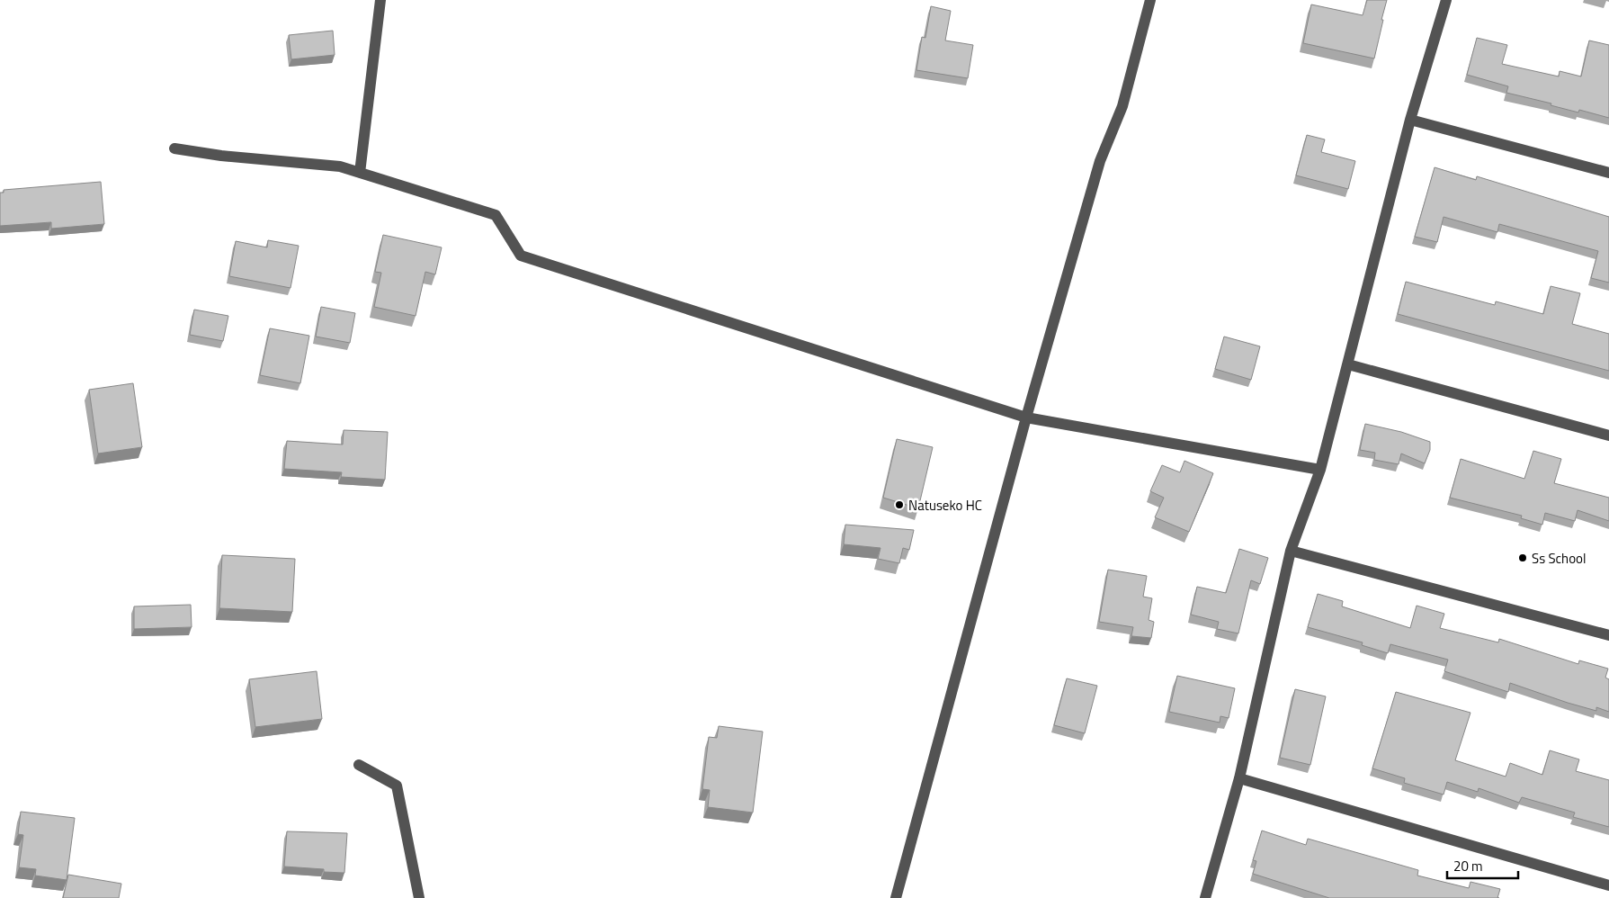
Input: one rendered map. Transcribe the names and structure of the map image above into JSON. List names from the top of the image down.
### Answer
{
  "places": ["Natuseko HC", "Ss School"],
  "scale_bar": "20 m"
}
